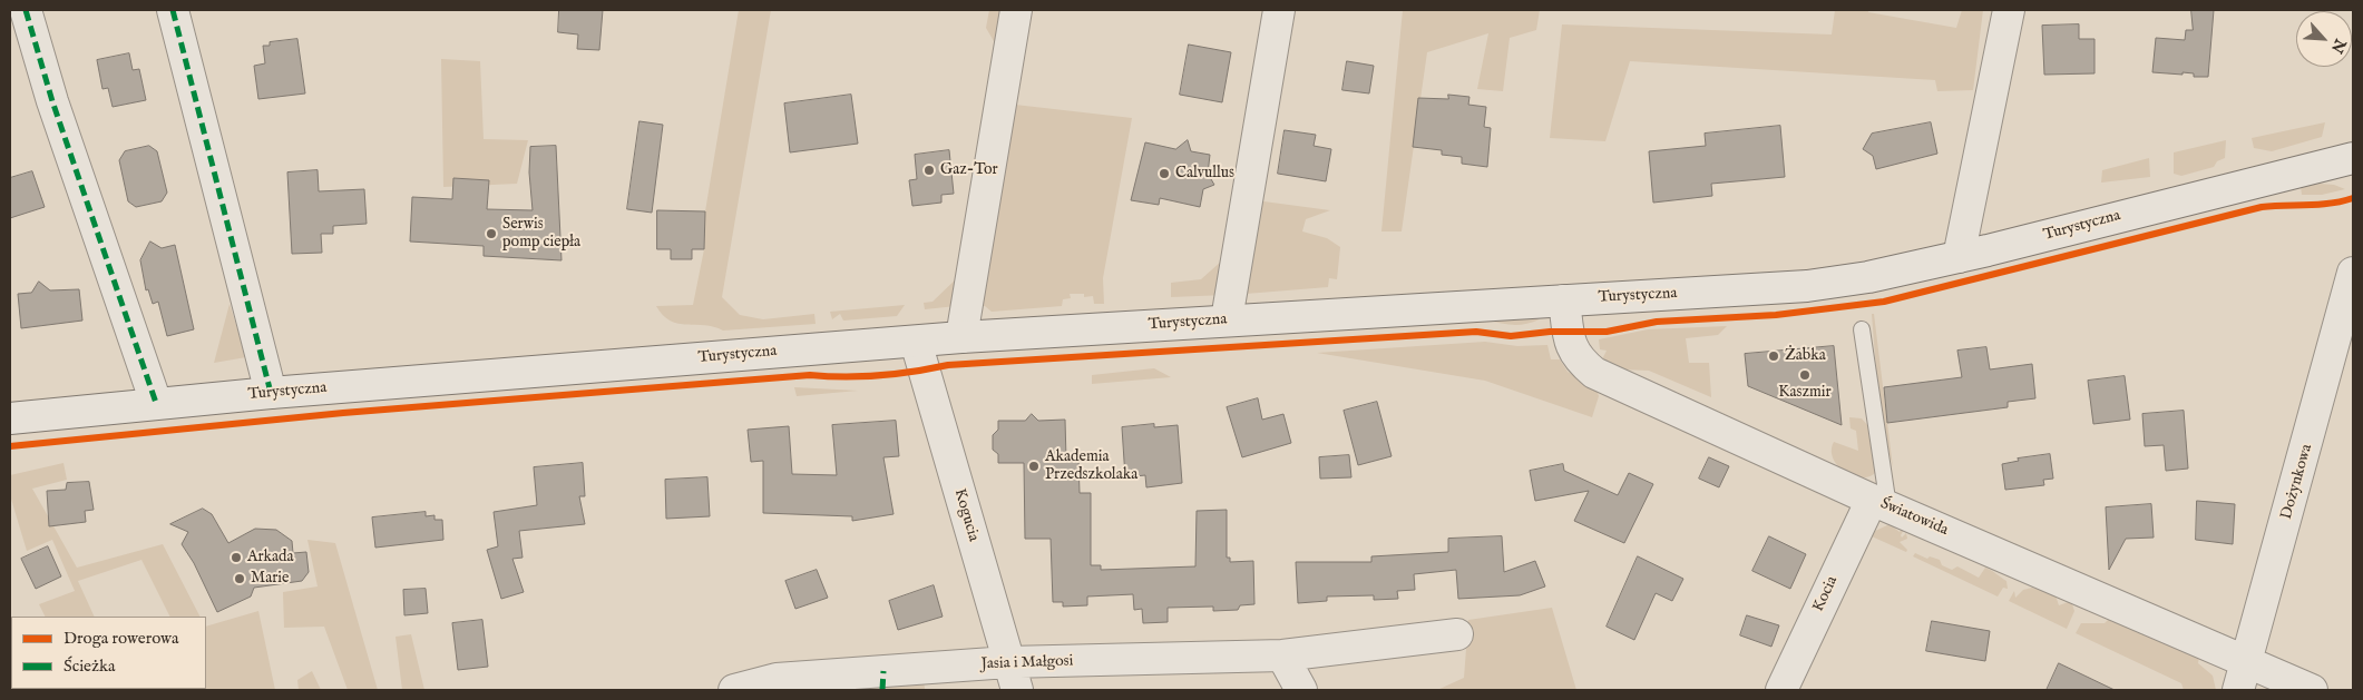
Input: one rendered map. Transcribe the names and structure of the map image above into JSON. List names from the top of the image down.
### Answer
{
  "streets": {
    "street": [
      "Turystyczna",
      "Dożynkowa",
      "Kogucia",
      "Światowida",
      "Kocia",
      "Jasia i Małgosi"
    ]
  },
  "crossings": [
    ["Turystyczna", "Kogucia"],
    ["Turystyczna", "Światowida"],
    ["Dożynkowa", "Światowida"],
    ["Kogucia", "Jasia i Małgosi"],
    ["Światowida", "Kocia"]
  ],
  "places": [
    "Gaz-Tor",
    "Calvullus",
    "Serwis pomp ciepła",
    "Żabka",
    "Kaszmir",
    "Akademia Przedszkolaka",
    "Arkada",
    "Marie"
  ],
  "legend": ["Droga rowerowa", "Ścieżka"],
  "north": "bottom right"
}
